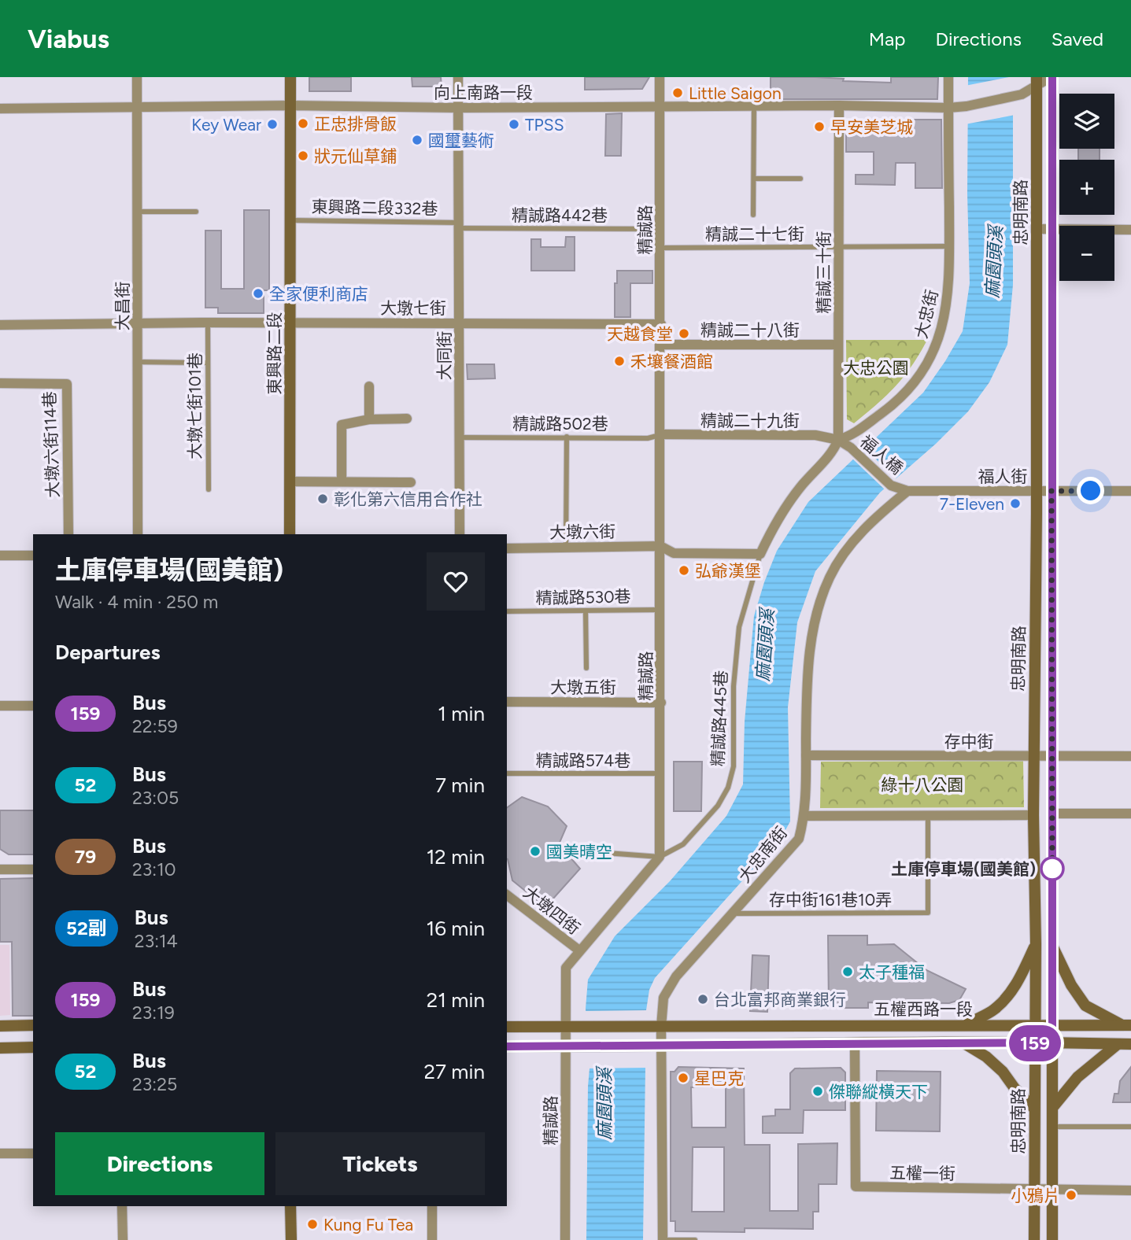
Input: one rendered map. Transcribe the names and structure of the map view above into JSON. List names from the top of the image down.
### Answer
{
  "streets": {
    "main road": ["忠明南路", "東興路二段", "五權西路一段"],
    "street": [
      "向上南路一段",
      "精誠路",
      "精誠三十街",
      "大昌街",
      "大墩七街",
      "大忠街",
      "精誠二十八街",
      "大同街",
      "精誠二十九街",
      "大墩六街114巷",
      "福人橋",
      "福人街",
      "大墩六街",
      "大墩五街",
      "存中街",
      "大忠南街",
      "大墩四街",
      "五權一街"
    ],
    "lane": [
      "東興路二段332巷",
      "精誠路442巷",
      "精誠二十七街",
      "大墩七街101巷",
      "精誠路502巷",
      "精誠路530巷",
      "精誠路445巷",
      "精誠路574巷",
      "存中街161巷10弄"
    ]
  },
  "crossings": [
    ["向上南路一段", "忠明南路"],
    ["向上南路一段", "精誠路"],
    ["向上南路一段", "精誠三十街"],
    ["向上南路一段", "大昌街"],
    ["向上南路一段", "大忠街"],
    ["向上南路一段", "東興路二段"],
    ["向上南路一段", "大同街"],
    ["東興路二段332巷", "精誠路442巷"],
    ["東興路二段332巷", "東興路二段"],
    ["東興路二段332巷", "大同街"],
    ["忠明南路", "福人街"],
    ["忠明南路", "存中街"],
    ["忠明南路", "五權西路一段"],
    ["忠明南路", "五權一街"],
    ["精誠路442巷", "精誠路"],
    ["精誠路442巷", "大同街"],
    ["精誠路", "精誠二十七街"],
    ["精誠路", "大墩七街"],
    ["精誠路", "精誠二十八街"],
    ["精誠路", "精誠二十九街"],
    ["精誠路", "精誠路502巷"],
    ["精誠路", "大墩六街"],
    ["精誠路", "精誠路530巷"],
    ["精誠路", "大墩五街"],
    ["精誠路", "精誠路445巷"],
    ["精誠路", "精誠路574巷"],
    ["精誠路", "大墩四街"],
    ["精誠路", "五權西路一段"],
    ["精誠二十七街", "精誠三十街"],
    ["精誠二十七街", "大忠街"],
    ["精誠三十街", "大忠街"],
    ["精誠三十街", "精誠二十八街"],
    ["精誠三十街", "精誠二十九街"],
    ["精誠三十街", "福人橋"],
    ["大昌街", "大墩七街"],
    ["大墩七街", "東興路二段"],
    ["大墩七街", "大同街"],
    ["大墩七街", "大墩七街101巷"],
    ["大忠街", "精誠二十九街"],
    ["大忠街", "福人橋"],
    ["大忠街", "大墩六街"],
    ["大忠街", "精誠路445巷"],
    ["大同街", "精誠路502巷"],
    ["精誠二十九街", "精誠路502巷"],
    ["精誠二十九街", "福人橋"],
    ["福人橋", "福人街"],
    ["福人橋", "大忠南街"],
    ["福人街", "大忠南街"],
    ["大墩六街", "精誠路445巷"],
    ["存中街", "大忠南街"],
    ["大忠南街", "存中街161巷10弄"],
    ["大忠南街", "五權西路一段"],
    ["五權西路一段", "五權一街"]
  ],
  "water": ["麻園頭溪"],
  "parks": ["大忠公園", "綠十八公園"],
  "places": [
    "Little Saigon",
    "正忠排骨飯",
    "Key Wear",
    "TPSS",
    "早安美芝城",
    "國璽藝術",
    "狀元仙草鋪",
    "全家便利商店",
    "天越食堂",
    "禾壤餐酒館",
    "彰化第六信用合作社",
    "7-Eleven",
    "弘爺漢堡",
    "國美晴空",
    "土庫停車場(國美館)",
    "太子種福",
    "台北富邦商業銀行",
    "星巴克",
    "傑聯縱橫天下",
    "小鴉片",
    "Kung Fu Tea"
  ],
  "lines": ["bus line 159"],
  "page": {
    "header": "Viabus",
    "nav": ["Map", "Directions", "Saved"],
    "on_map": "159",
    "map_buttons": ["+", "−"],
    "heading": [
      ["土庫停車場(國美館)", "Walk · 4 min · 250 m"],
      "Departures"
    ],
    "list": [
      {
        "mark": "159",
        "name": "Bus",
        "note": "22:59",
        "value": "1 min"
      },
      {
        "mark": "52",
        "name": "Bus",
        "note": "23:05",
        "value": "7 min"
      },
      {
        "mark": "79",
        "name": "Bus",
        "note": "23:10",
        "value": "12 min"
      },
      {
        "mark": "52副",
        "name": "Bus",
        "note": "23:14",
        "value": "16 min"
      },
      {
        "mark": "159",
        "name": "Bus",
        "note": "23:19",
        "value": "21 min"
      },
      {
        "mark": "52",
        "name": "Bus",
        "note": "23:25",
        "value": "27 min"
      }
    ],
    "buttons": ["Directions", "Tickets"]
  }
}
